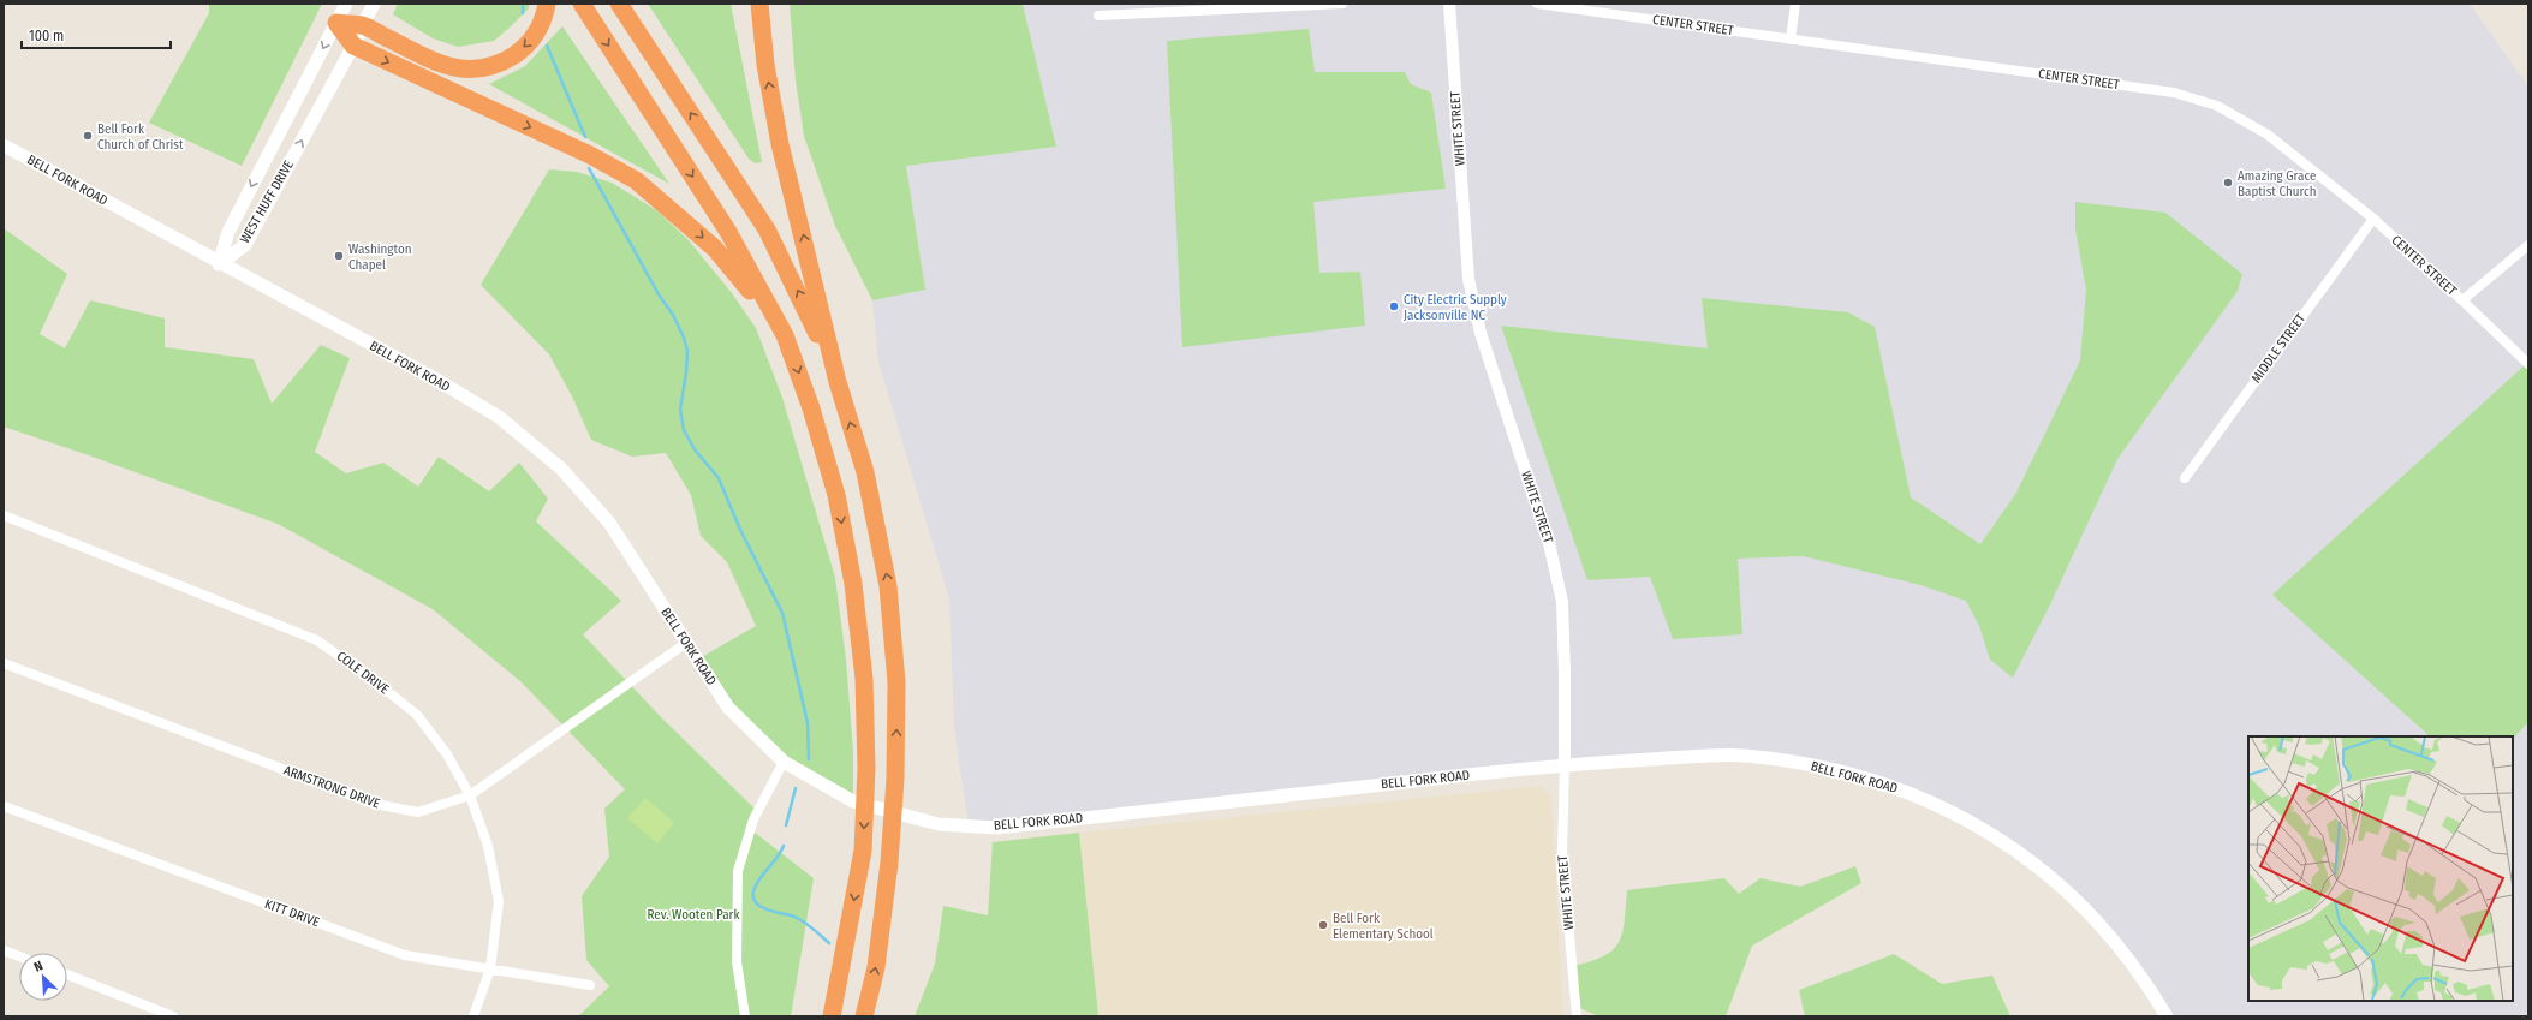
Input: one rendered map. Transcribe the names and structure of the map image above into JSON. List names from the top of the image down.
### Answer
{
  "streets": {
    "main road": ["BELL FORK ROAD", "WEST HUFF DRIVE"],
    "street": [
      "CENTER STREET",
      "WHITE STREET",
      "MIDDLE STREET",
      "COLE DRIVE",
      "ARMSTRONG DRIVE",
      "KITT DRIVE"
    ]
  },
  "crossings": [
    ["CENTER STREET", "MIDDLE STREET"],
    ["WHITE STREET", "BELL FORK ROAD"],
    ["BELL FORK ROAD", "WEST HUFF DRIVE"],
    ["BELL FORK ROAD", "ARMSTRONG DRIVE"],
    ["COLE DRIVE", "ARMSTRONG DRIVE"],
    ["COLE DRIVE", "KITT DRIVE"]
  ],
  "parks": ["Rev. Wooten Park"],
  "places": [
    "Bell Fork Church of Christ",
    "Amazing Grace Baptist Church",
    "Washington Chapel",
    "City Electric Supply Jacksonville NC",
    "Bell Fork Elementary School"
  ],
  "scale_bar": "100 m",
  "north": "top left"
}
